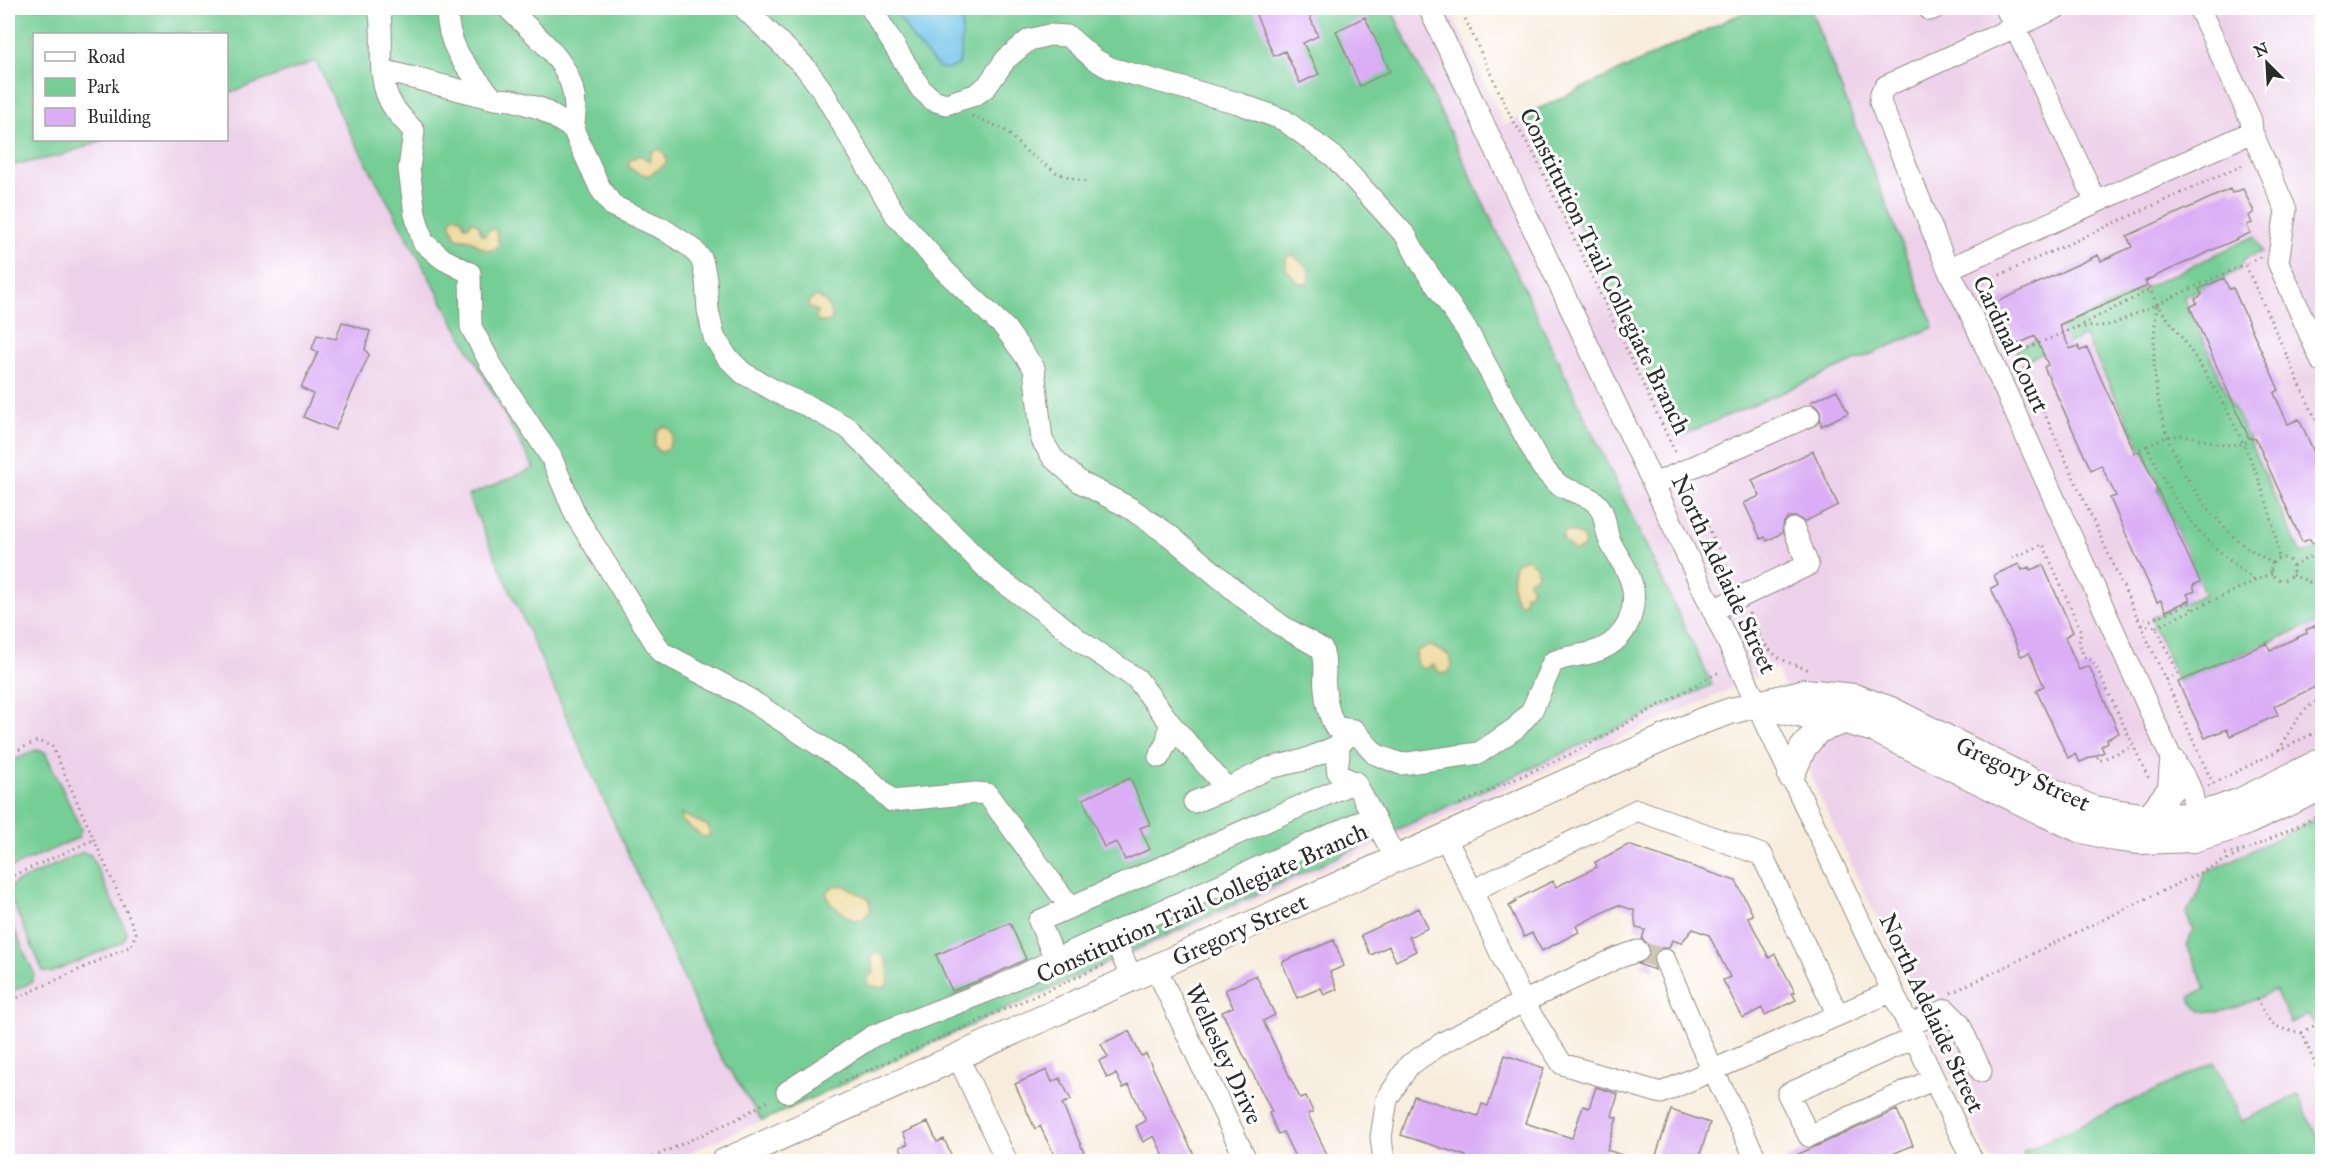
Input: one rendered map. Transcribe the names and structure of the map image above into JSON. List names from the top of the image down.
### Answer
{
  "streets": {
    "main road": ["Gregory Street"],
    "street": ["Cardinal Court", "North Adelaide Street", "Wellesley Drive"],
    "path": ["Constitution Trail Collegiate Branch"]
  },
  "crossings": [
    ["Constitution Trail Collegiate Branch", "Gregory Street"],
    ["Cardinal Court", "Gregory Street"],
    ["North Adelaide Street", "Gregory Street"],
    ["Gregory Street", "Wellesley Drive"]
  ],
  "legend": ["Road", "Park", "Building"],
  "north": "top left"
}
